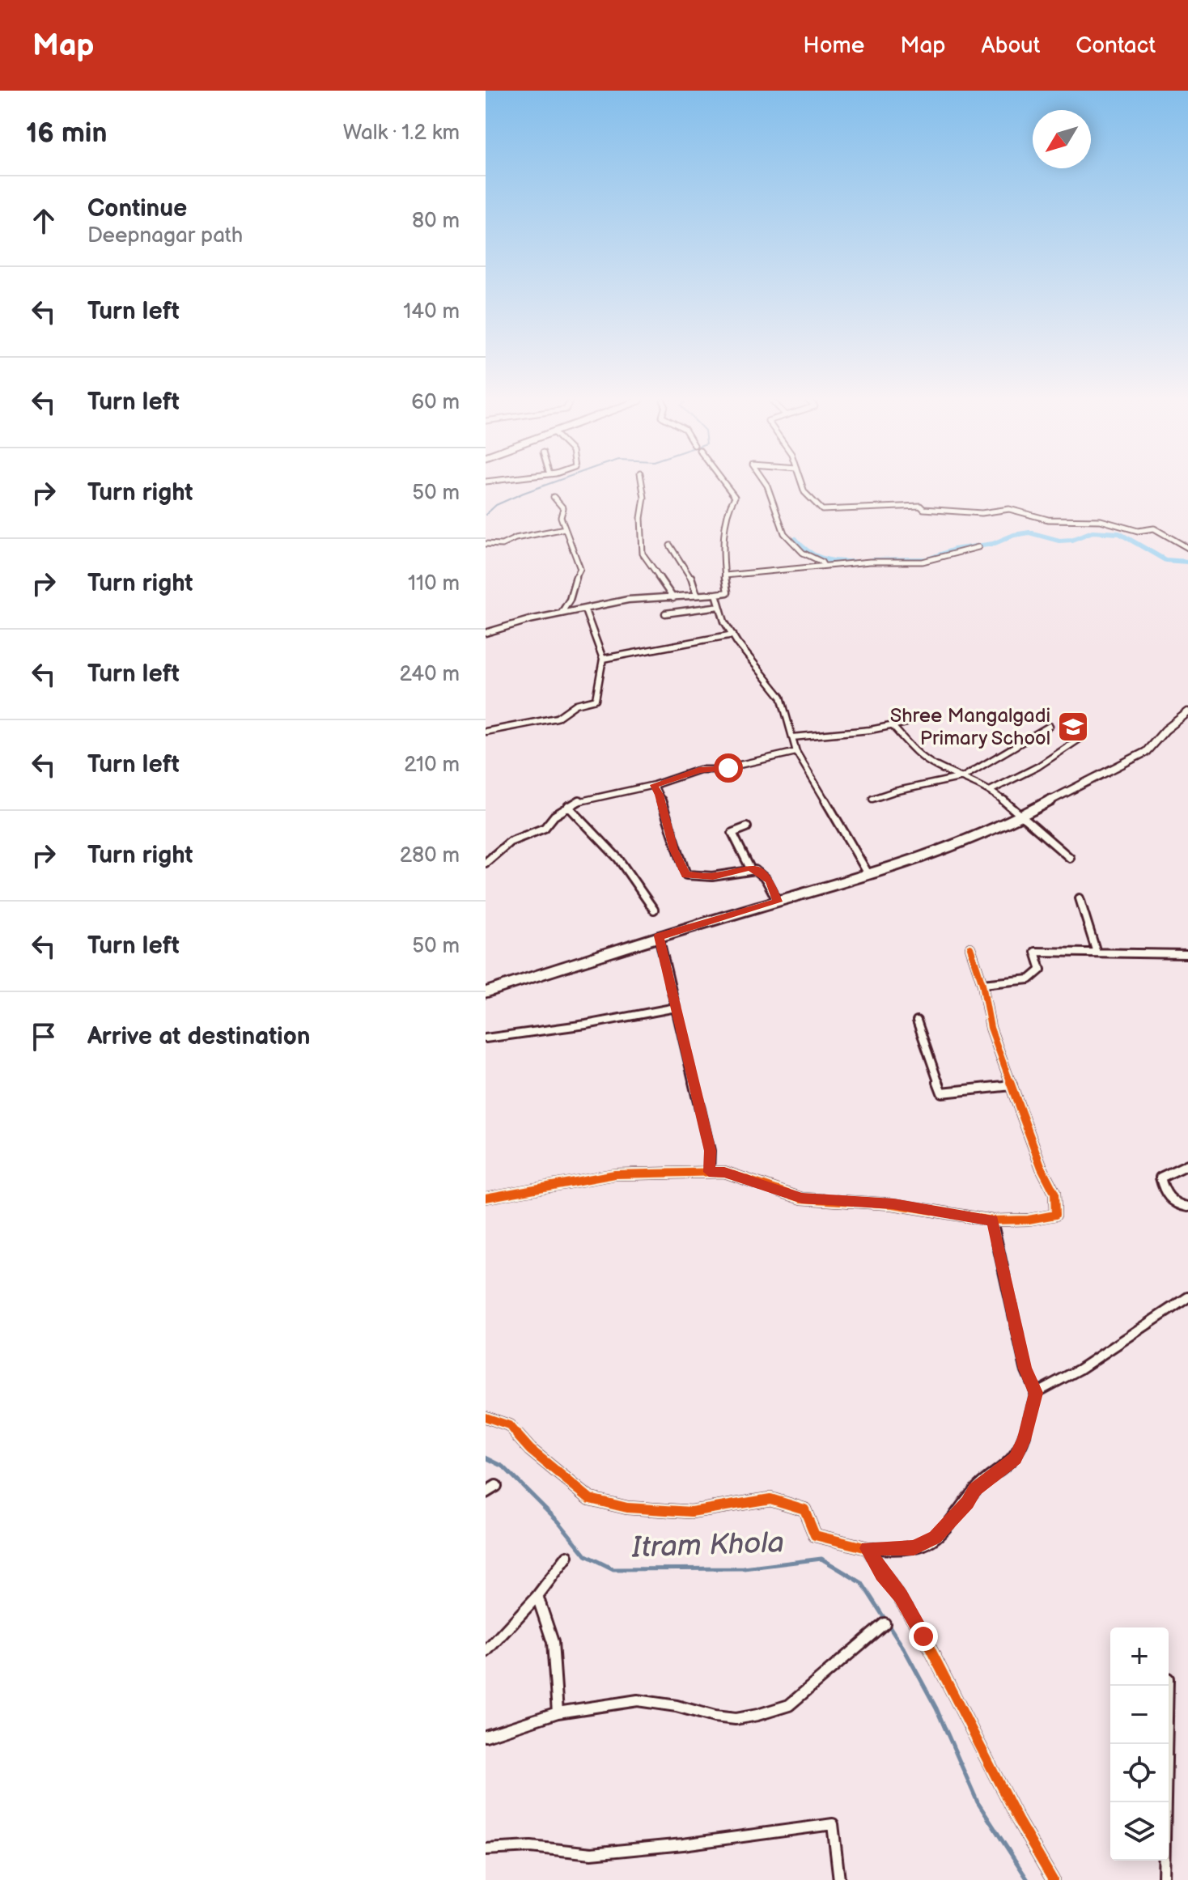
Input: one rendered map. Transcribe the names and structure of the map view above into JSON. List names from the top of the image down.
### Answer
{
  "water": ["Itram Khola"],
  "places": {
    "school or university": ["Shree Mangalgadi Primary School"]
  },
  "north": "bottom left",
  "page": {
    "header": "Map",
    "nav": [
      "Home",
      "Map",
      "About",
      "Contact"
    ],
    "heading": ["16 min", "Walk · 1.2 km"],
    "list": [
      ["Continue", "Deepnagar path", "80 m"],
      ["Turn left", "140 m"],
      ["Turn left", "60 m"],
      ["Turn right", "50 m"],
      ["Turn right", "110 m"],
      ["Turn left", "240 m"],
      ["Turn left", "210 m"],
      ["Turn right", "280 m"],
      ["Turn left", "50 m"],
      "Arrive at destination"
    ],
    "map_buttons": ["+", "−"]
  }
}
